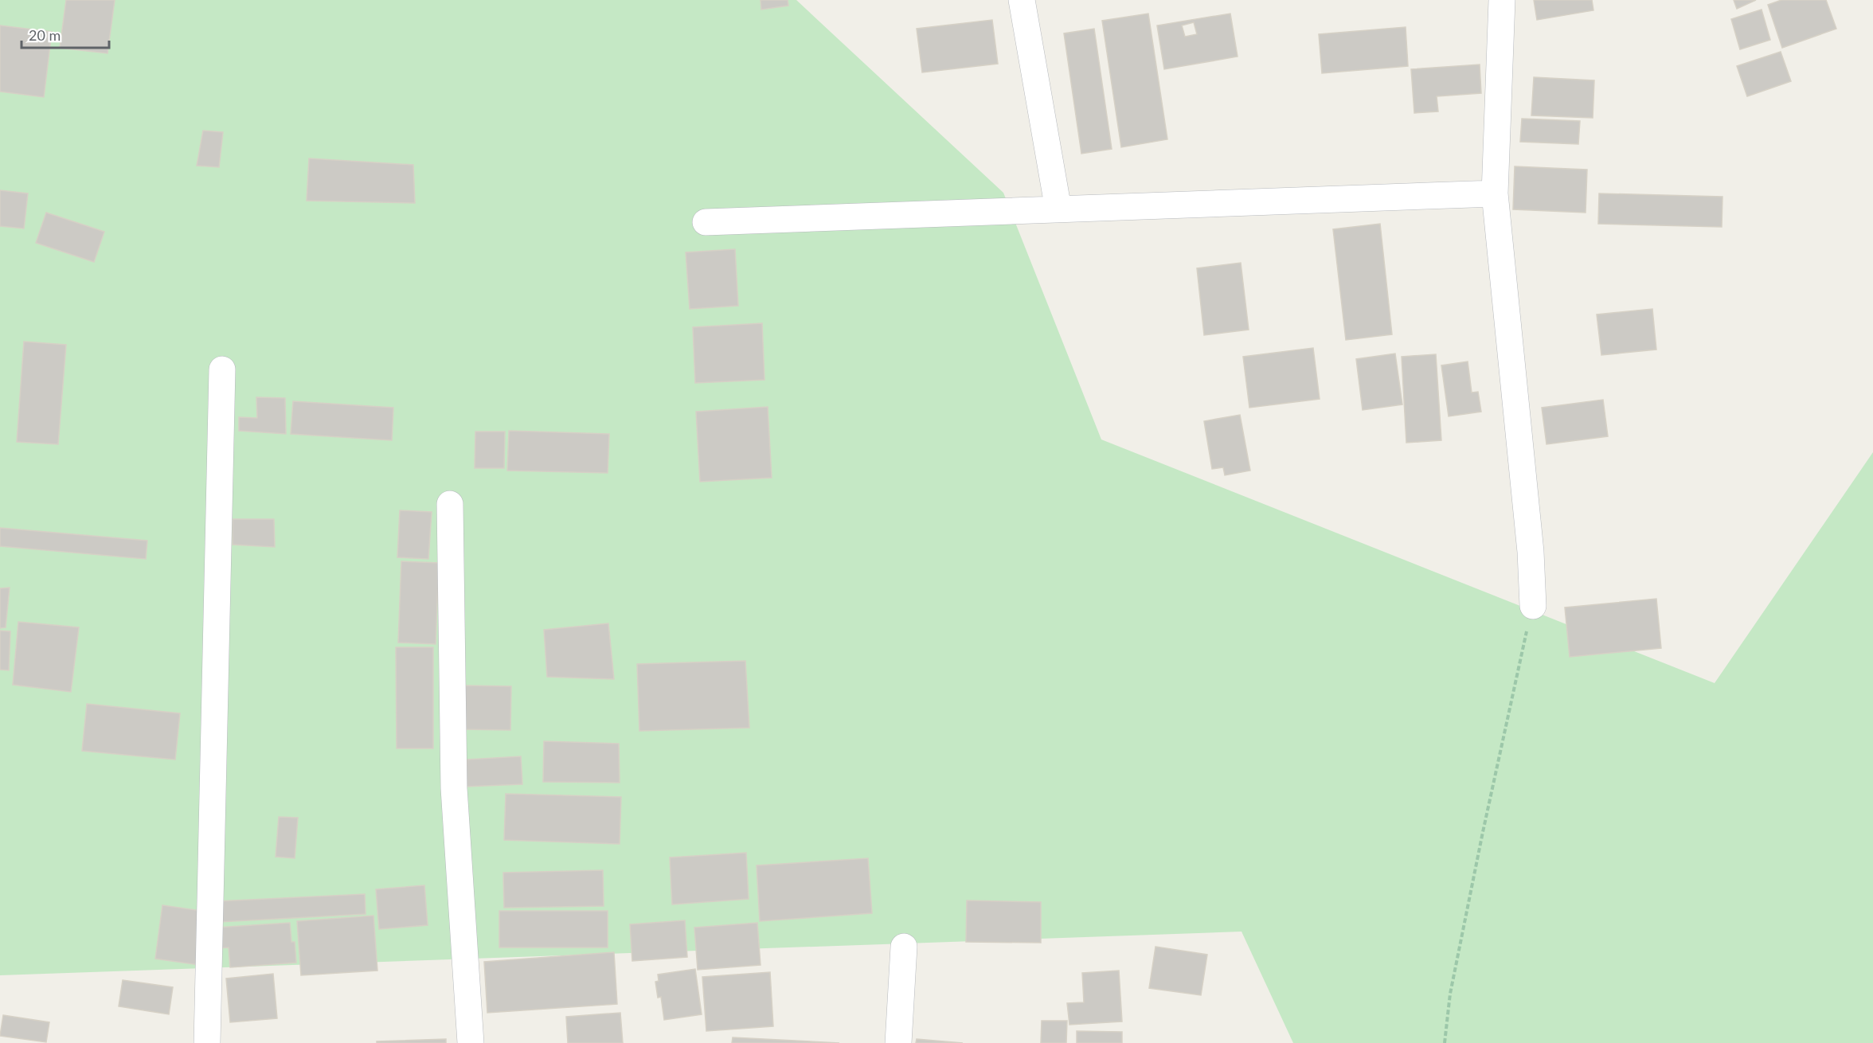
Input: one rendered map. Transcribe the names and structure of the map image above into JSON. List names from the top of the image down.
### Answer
{
  "scale_bar": "20 m"
}
